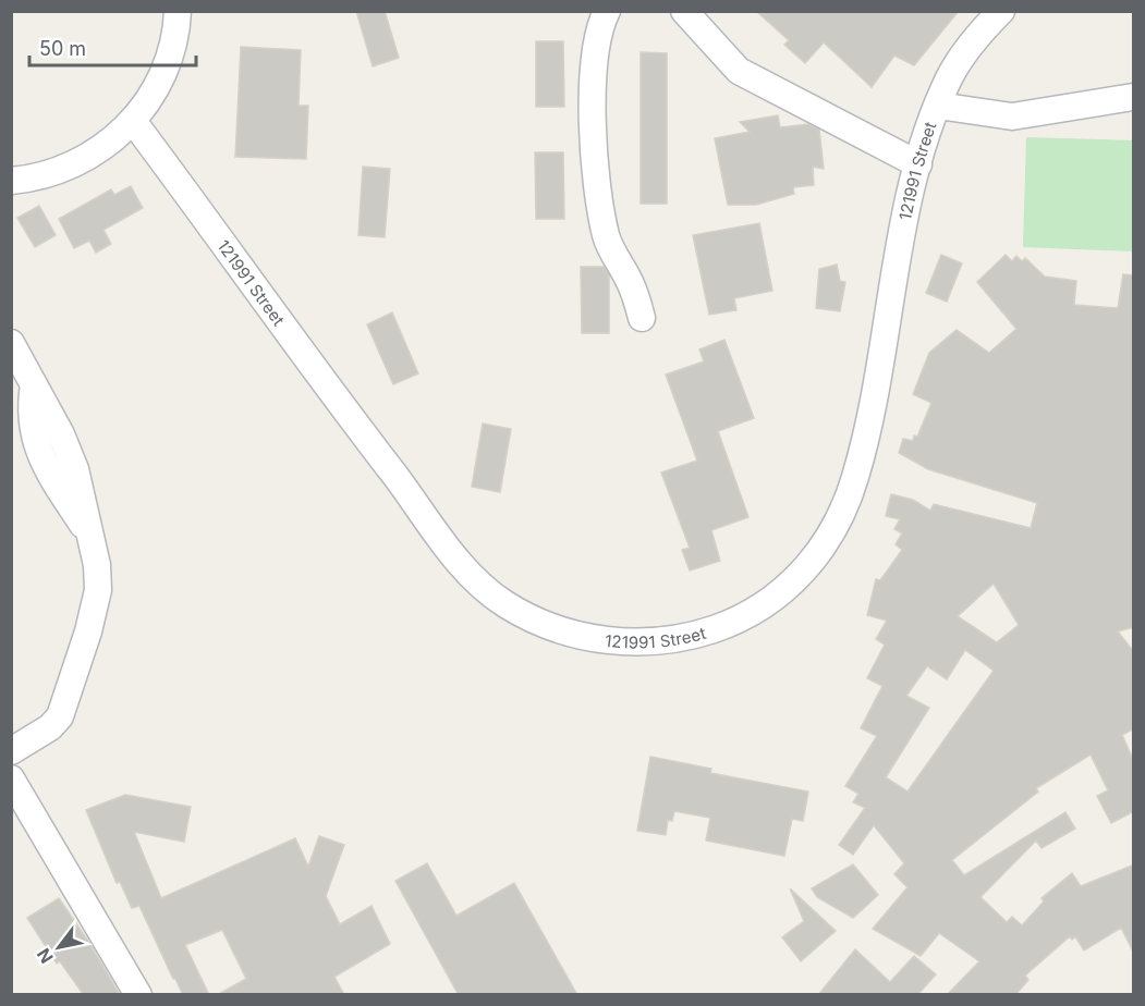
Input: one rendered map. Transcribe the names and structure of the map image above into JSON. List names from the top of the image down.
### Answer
{
  "streets": {
    "street": ["121991 Street"]
  },
  "scale_bar": "50 m",
  "north": "bottom left"
}
